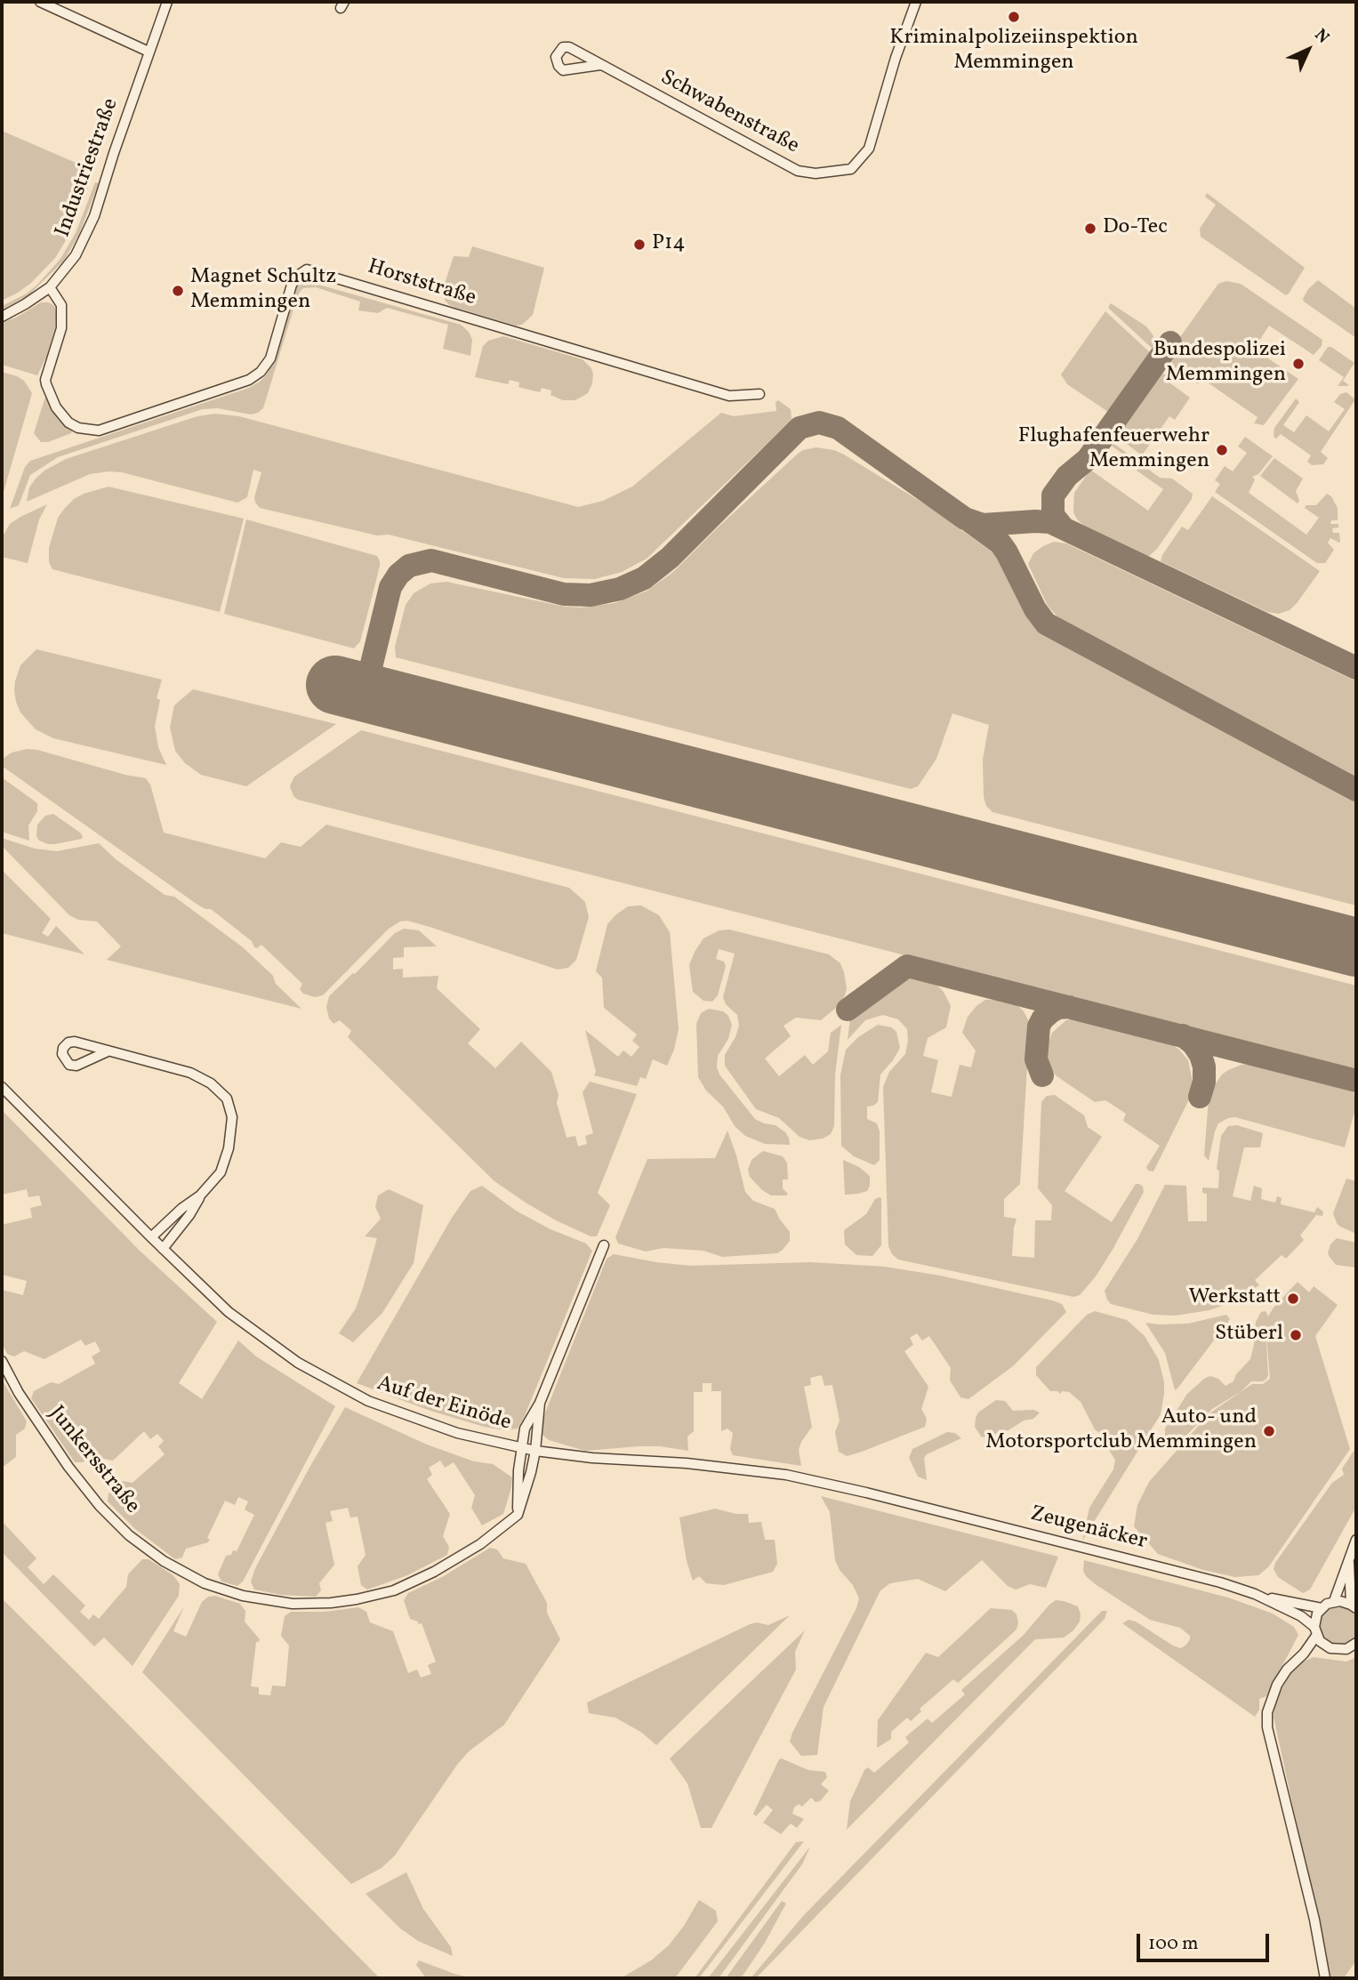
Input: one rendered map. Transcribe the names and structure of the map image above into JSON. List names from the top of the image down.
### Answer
{
  "streets": {
    "street": [
      "Schwabenstraße",
      "Industriestraße",
      "Horststraße",
      "Auf der Einöde",
      "Junkersstraße",
      "Zeugenäcker"
    ]
  },
  "crossings": [
    ["Industriestraße", "Horststraße"],
    ["Auf der Einöde", "Zeugenäcker"]
  ],
  "places": [
    "Kriminalpolizeiinspektion Memmingen",
    "Do-Tec",
    "P14",
    "Magnet Schultz Memmingen",
    "Bundespolizei Memmingen",
    "Flughafenfeuerwehr Memmingen",
    "Werkstatt",
    "Stüberl",
    "Auto- und Motorsportclub Memmingen"
  ],
  "scale_bar": "100 m",
  "north": "top right"
}
